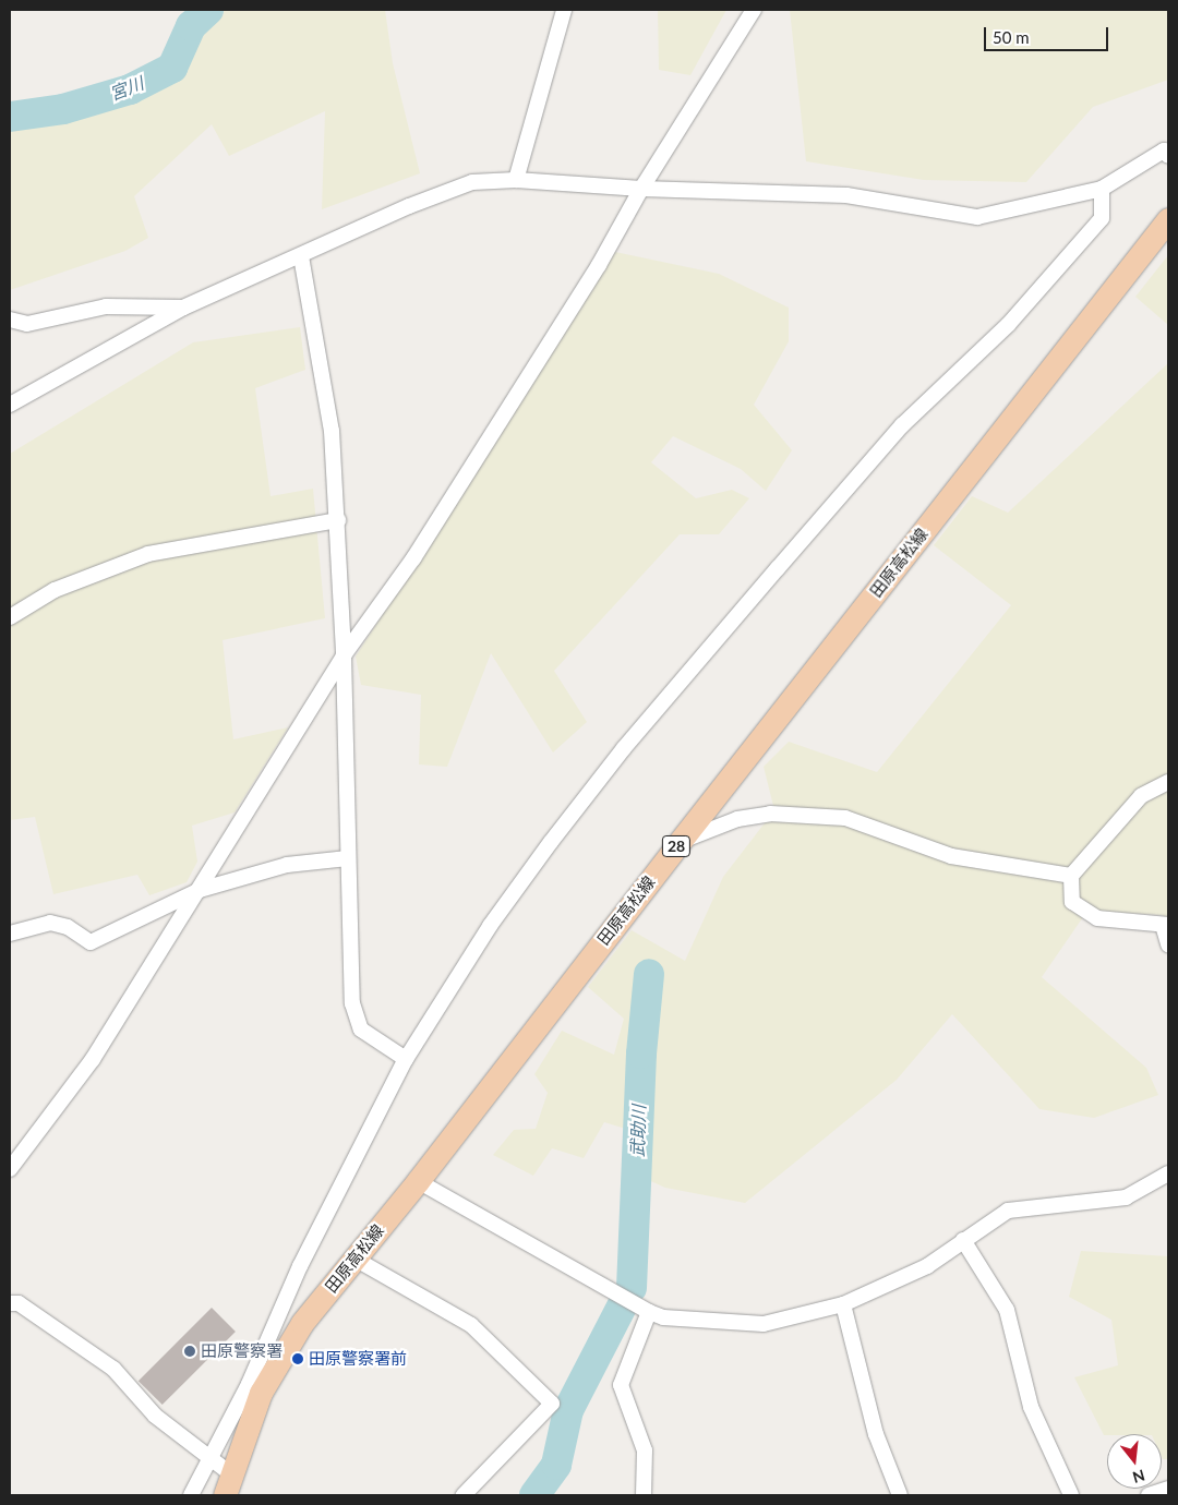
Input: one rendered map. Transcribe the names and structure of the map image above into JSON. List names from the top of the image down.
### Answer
{
  "streets": {
    "main road": ["田原高松線", "28"]
  },
  "water": ["宮川", "武助川"],
  "places": ["田原警察署", "田原警察署前"],
  "scale_bar": "50 m",
  "north": "bottom"
}
